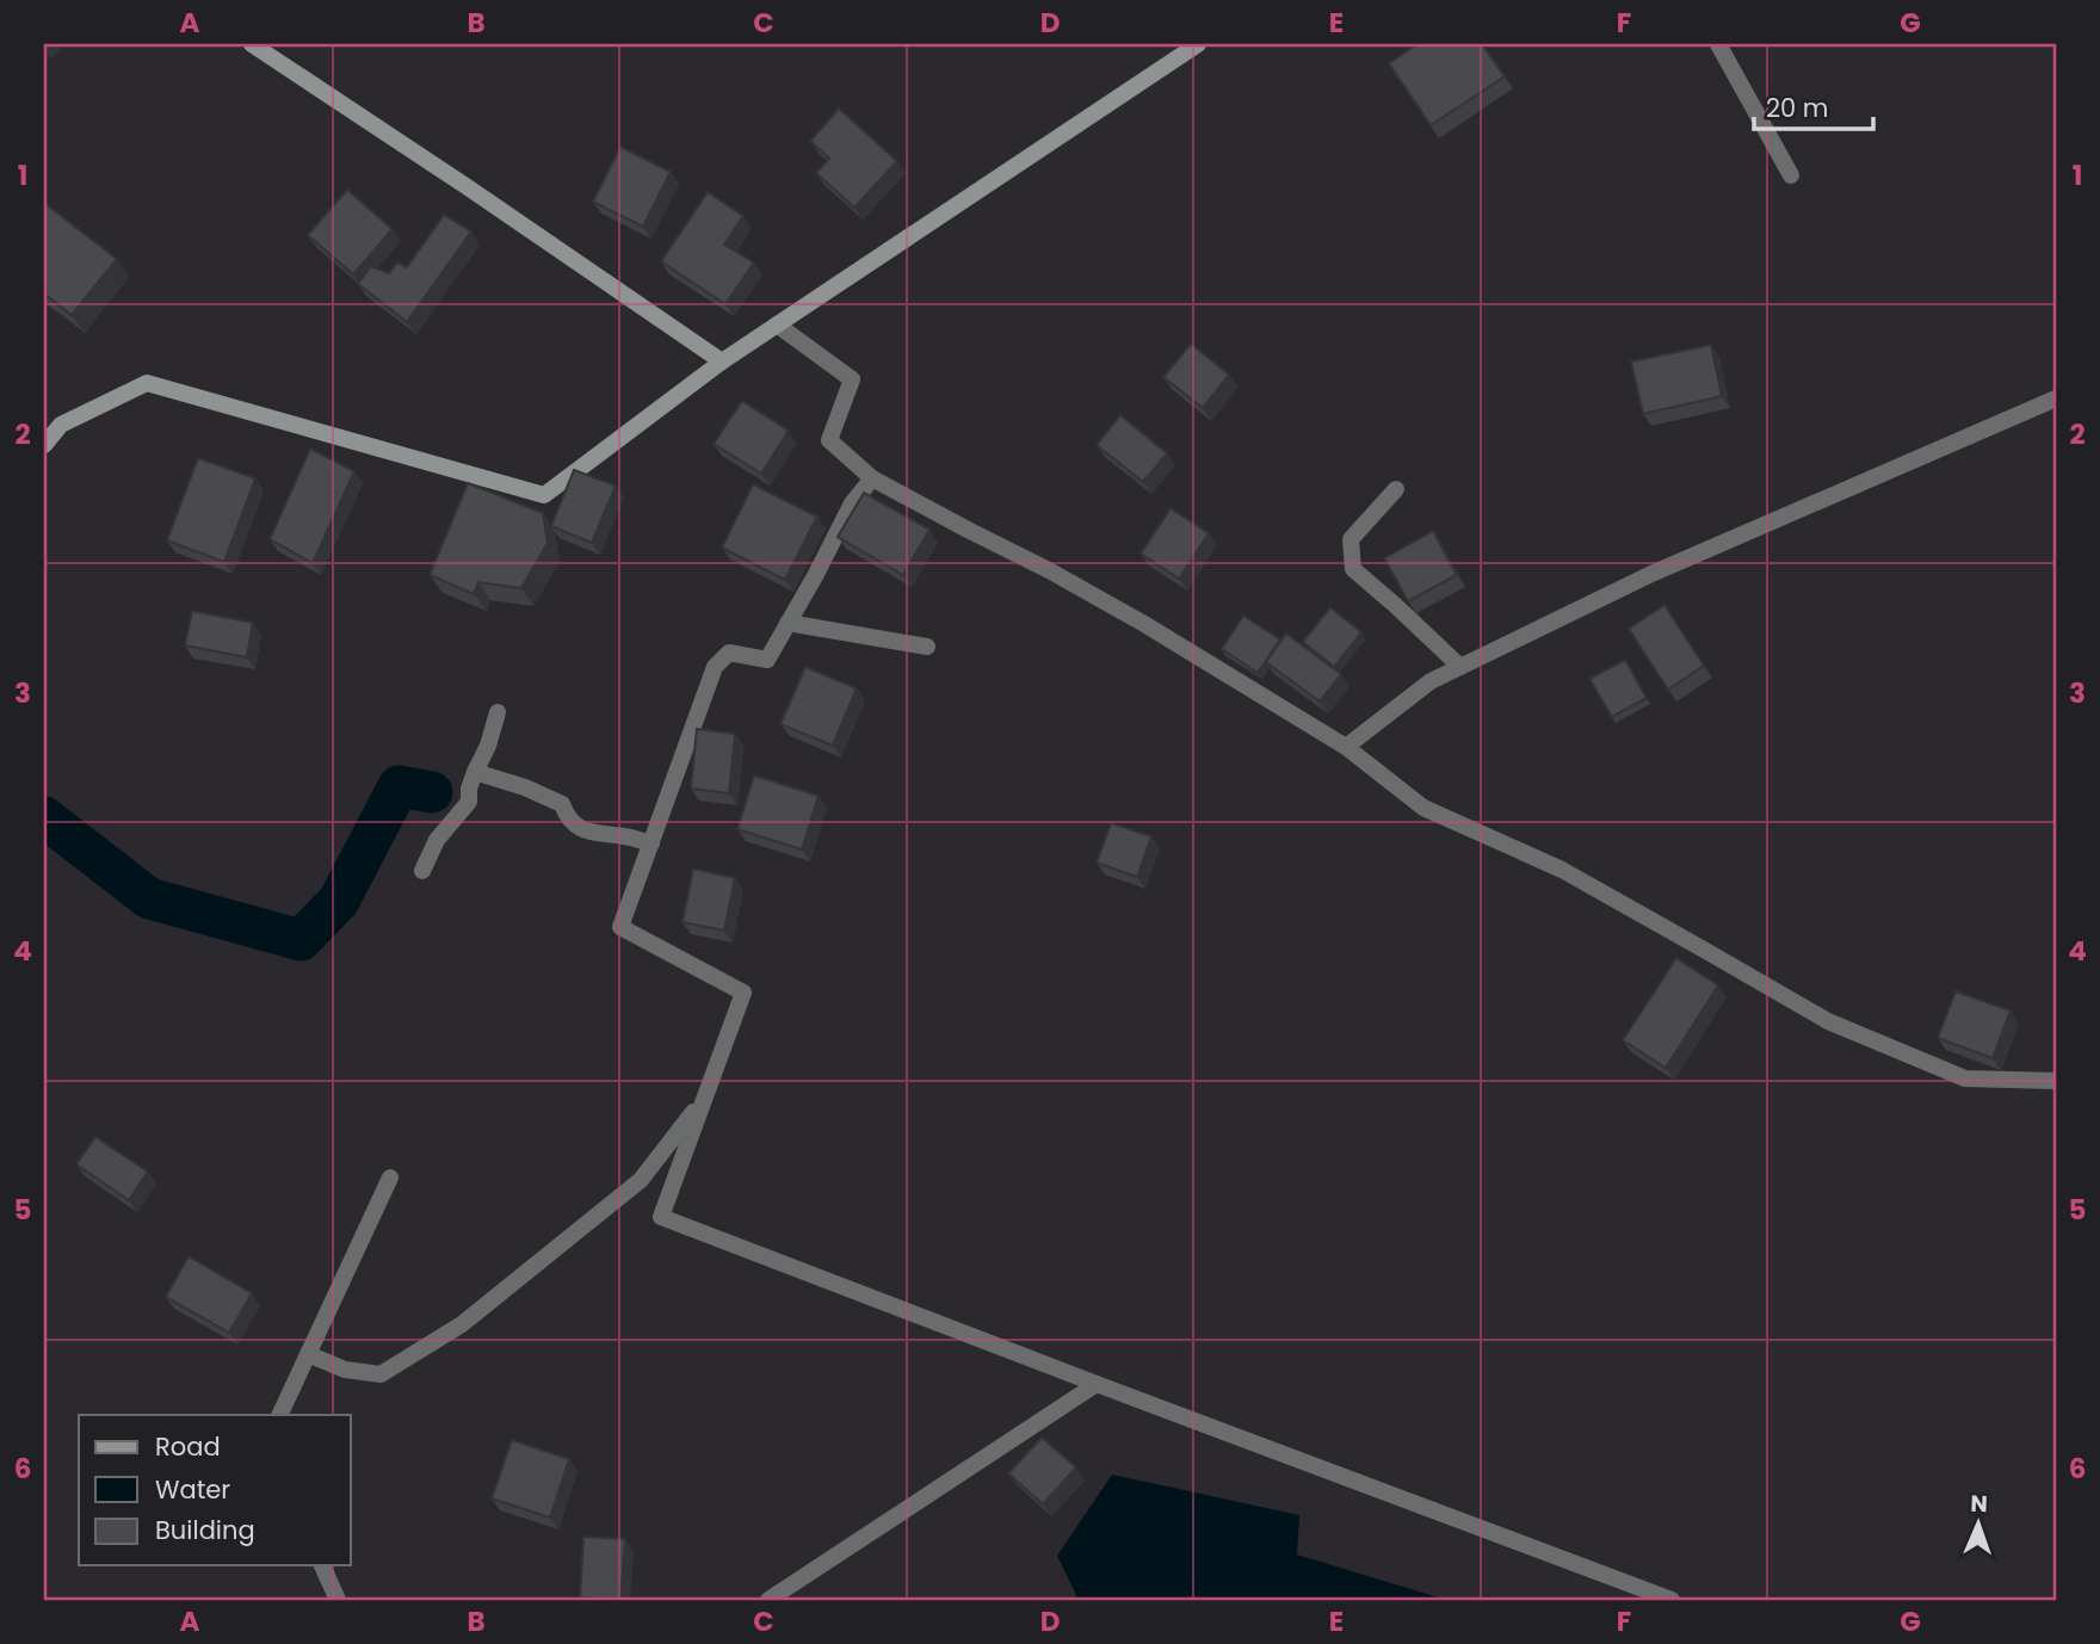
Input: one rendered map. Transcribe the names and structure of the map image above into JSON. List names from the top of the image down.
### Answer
{
  "legend": ["Road", "Water", "Building"],
  "scale_bar": "20 m",
  "north": "top",
  "grid": {
    "columns": [
      "A",
      "B",
      "C",
      "D",
      "E",
      "F",
      "G"
    ],
    "rows": [
      "1",
      "2",
      "3",
      "4",
      "5",
      "6"
    ]
  }
}
